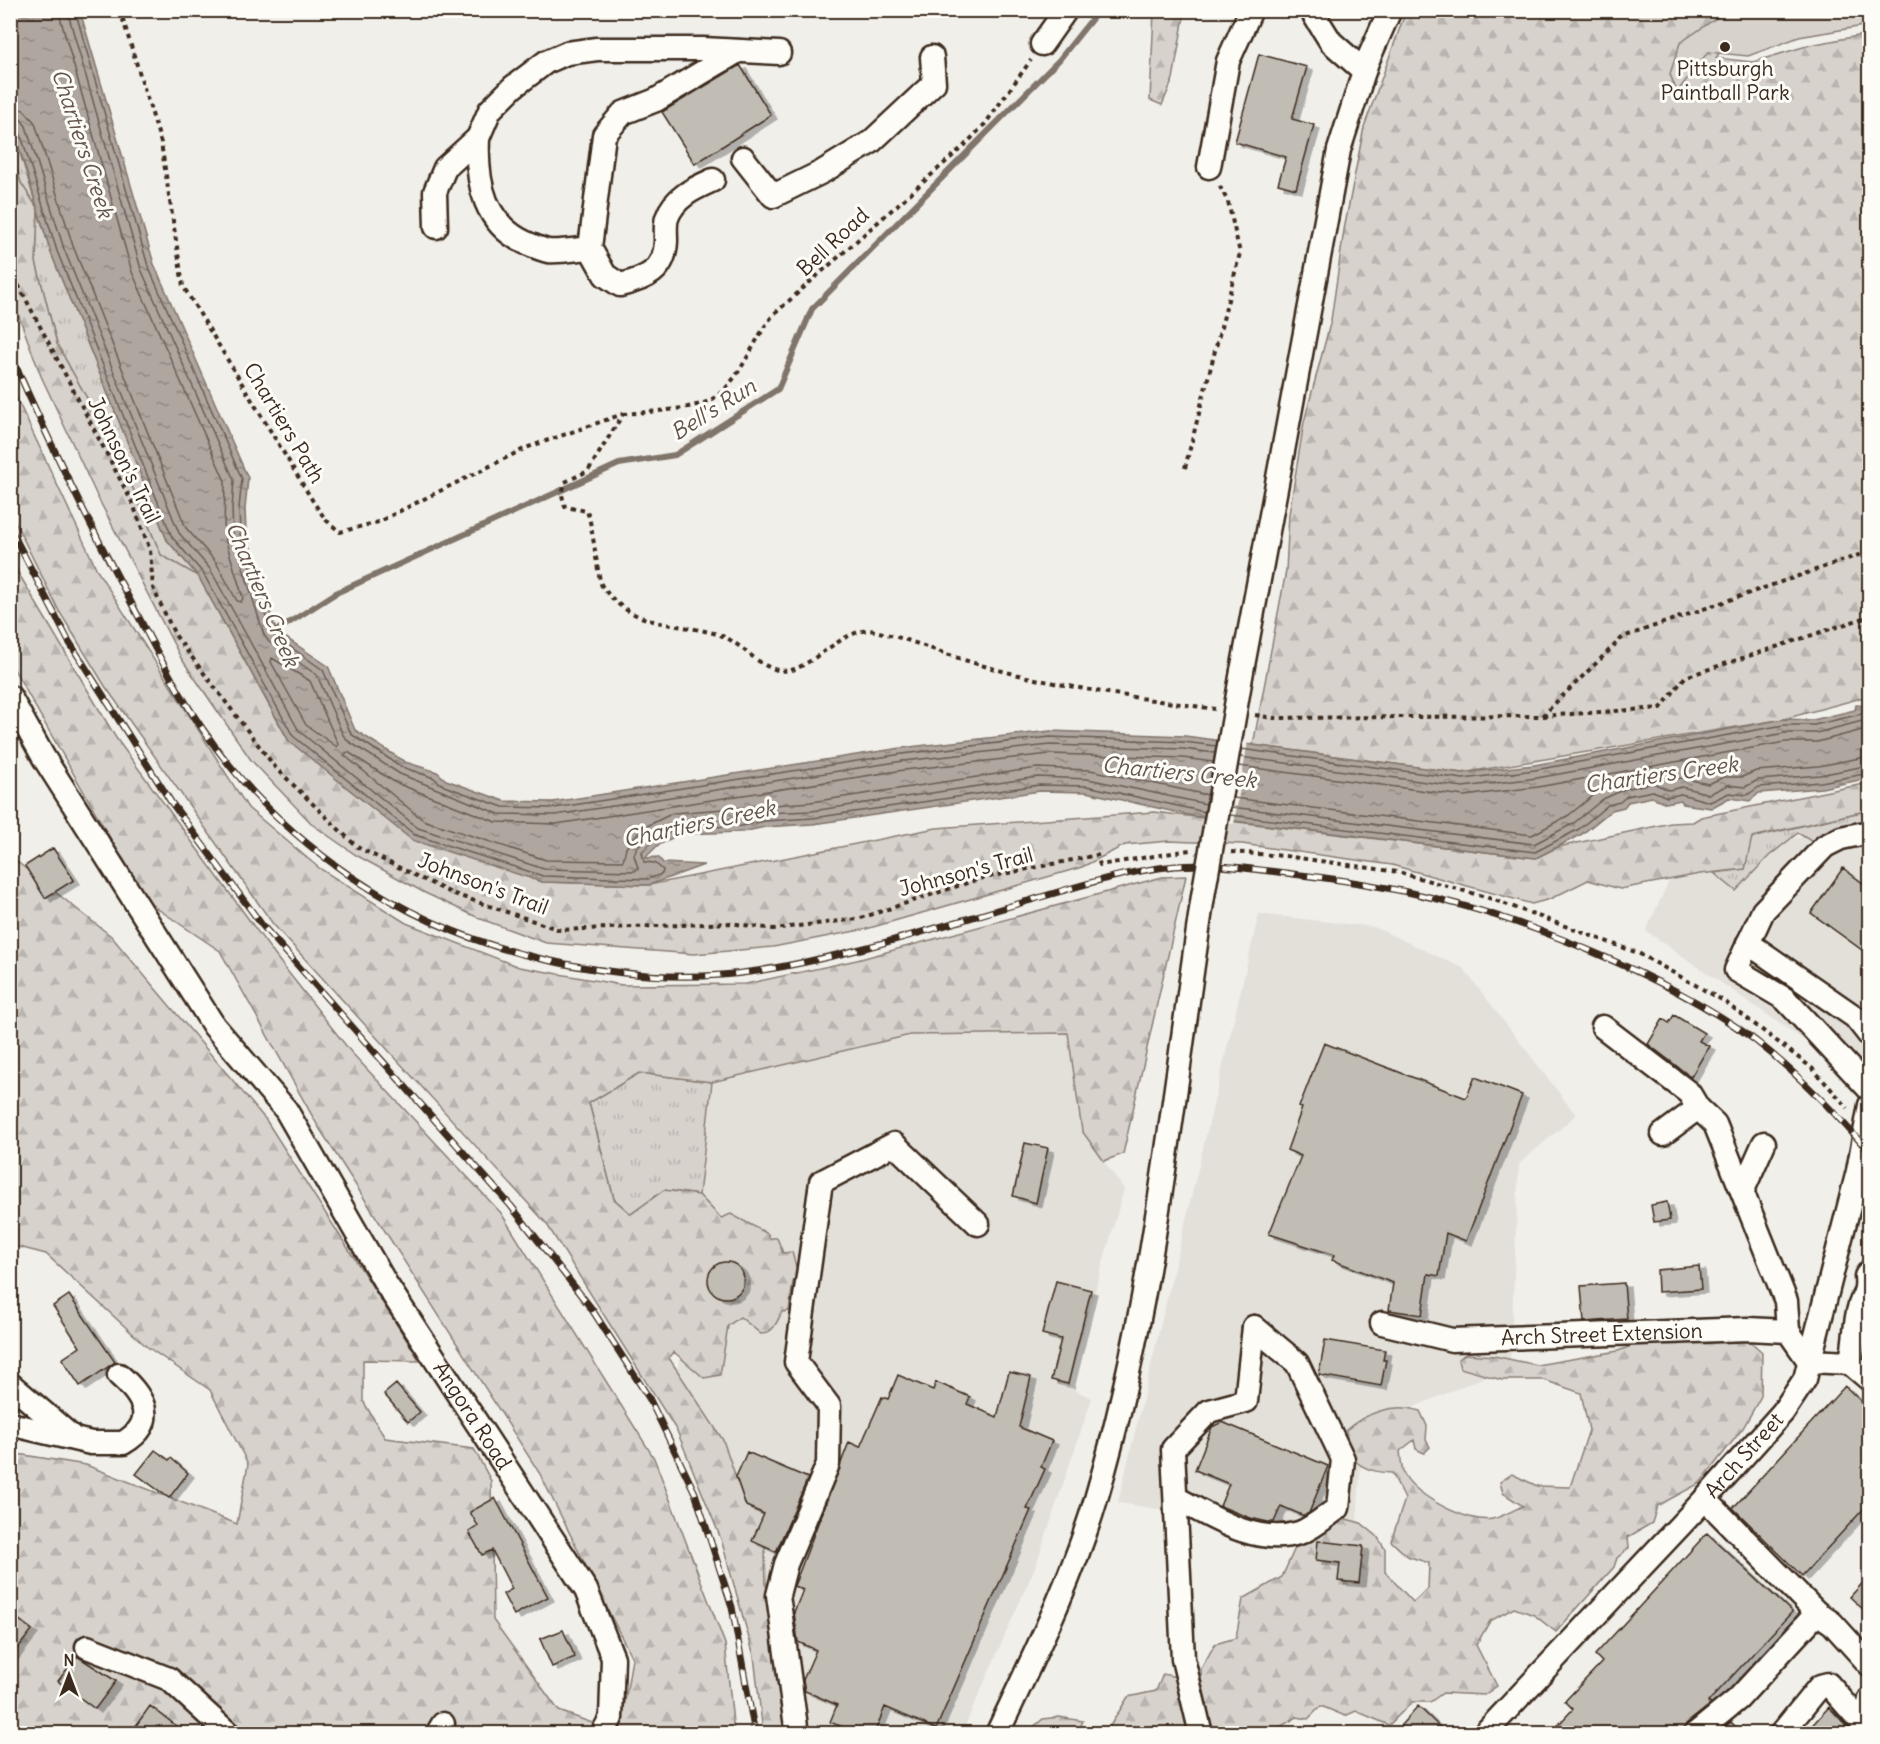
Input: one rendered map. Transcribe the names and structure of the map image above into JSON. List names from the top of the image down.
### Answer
{
  "streets": {
    "street": ["Arch Street Extension", "Angora Road", "Arch Street"],
    "path": ["Bell Road", "Chartiers Path", "Johnson's Trail"]
  },
  "crossings": [
    ["Bell Road", "Chartiers Path"]
  ],
  "water": ["Chartiers Creek", "Bell's Run"],
  "places": ["Pittsburgh Paintball Park"],
  "north": "top"
}
